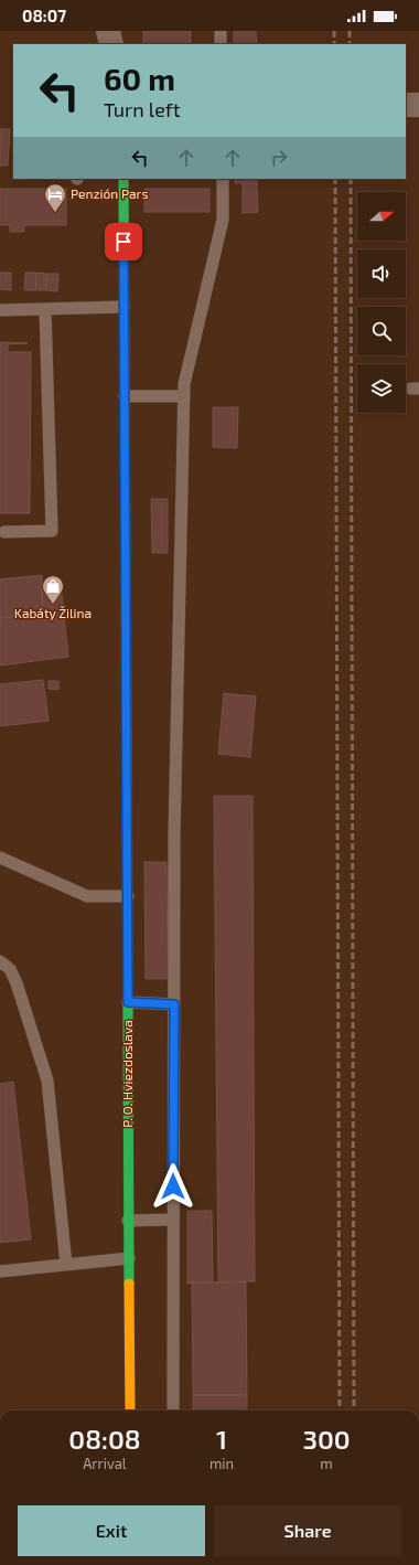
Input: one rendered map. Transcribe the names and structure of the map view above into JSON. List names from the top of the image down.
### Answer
{
  "streets": {
    "street": ["P. O. Hviezdoslava"]
  },
  "places": {
    "hotel": ["Penzión Pars"],
    "shop": ["Kabáty Žilina"]
  },
  "north": "right",
  "page": {
    "status": "08:07",
    "turn": ["60 m", "Turn left"],
    "eta": [
      "08:08",
      "Arrival",
      "1",
      "min",
      "300",
      "m"
    ],
    "buttons": ["Exit", "Share"]
  }
}
